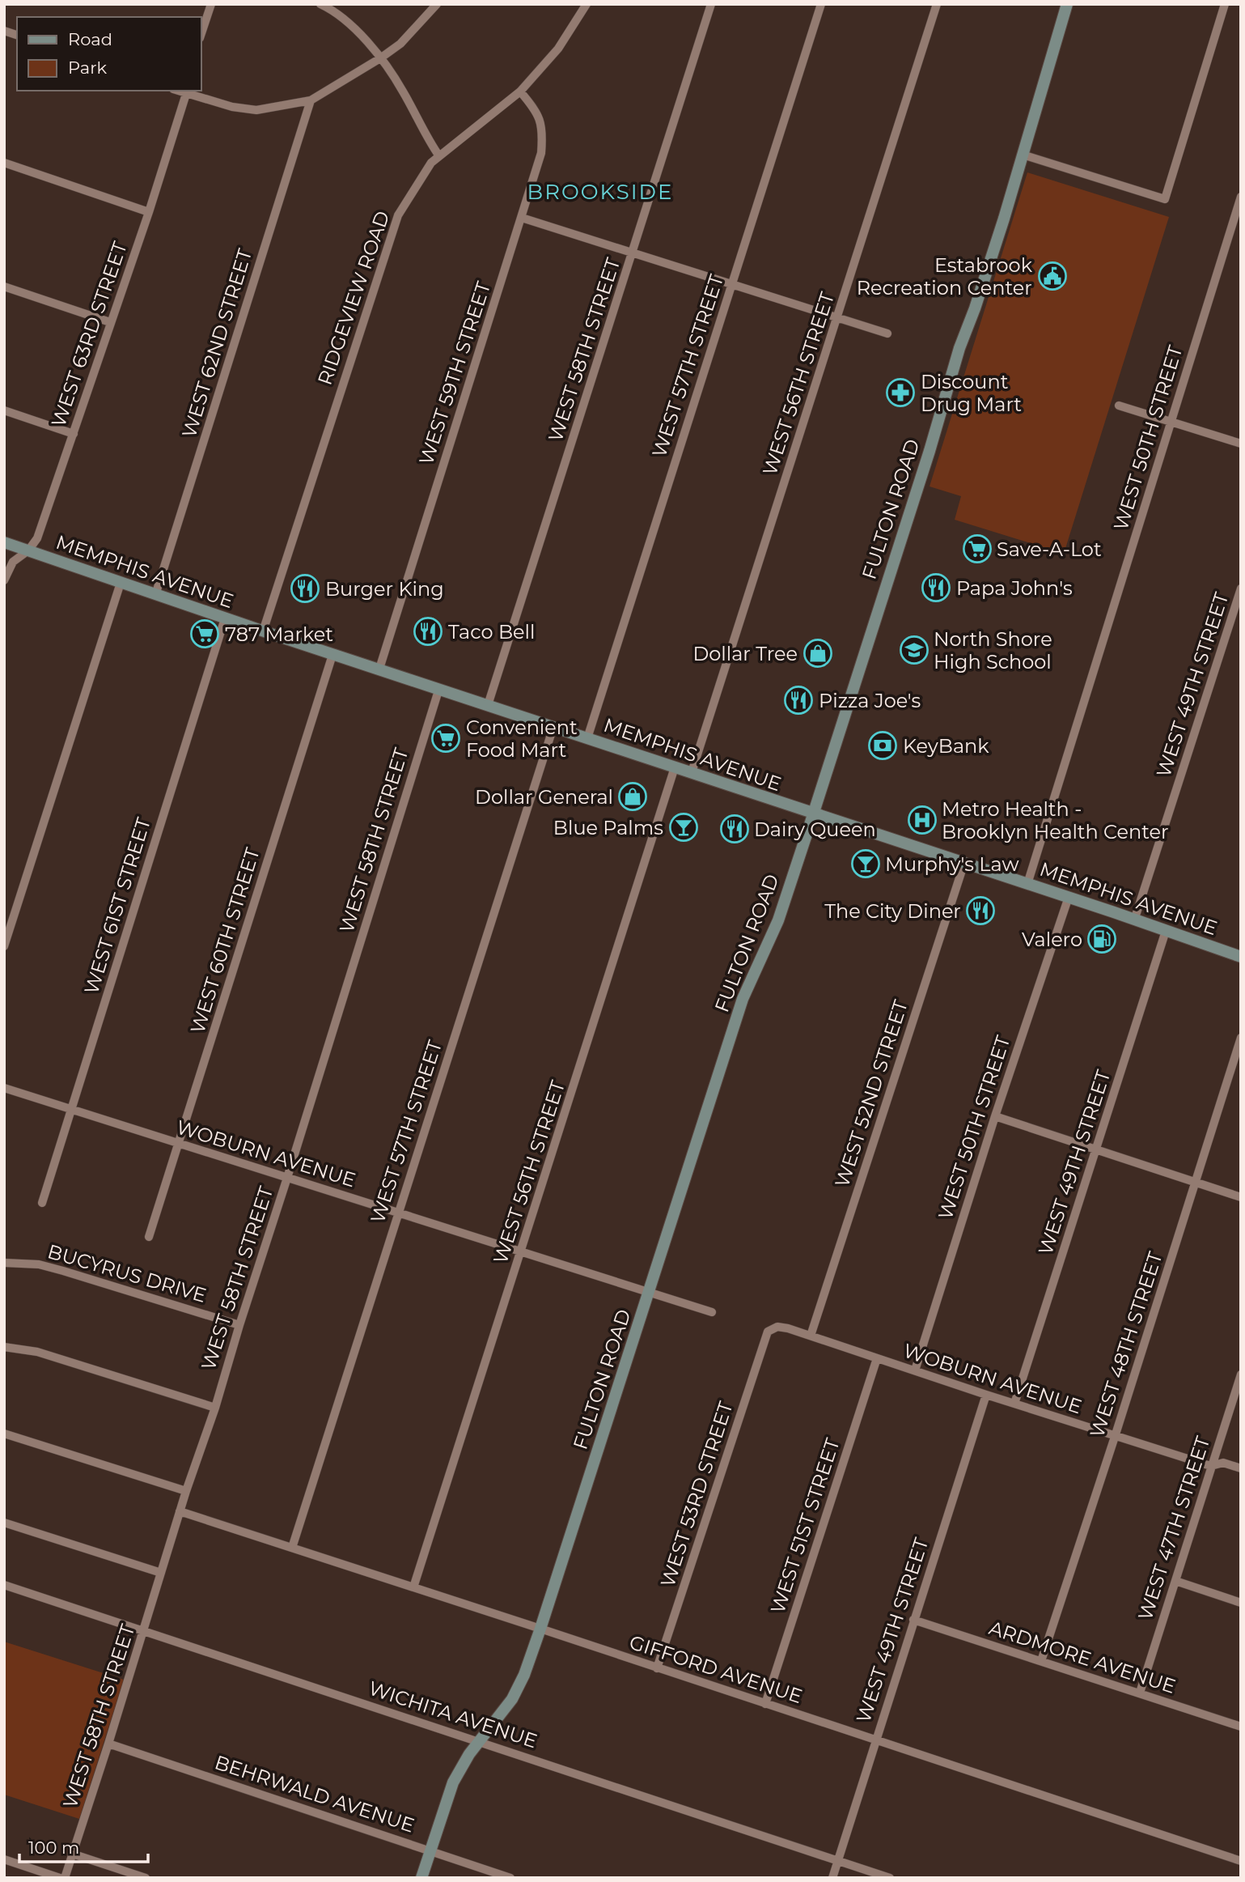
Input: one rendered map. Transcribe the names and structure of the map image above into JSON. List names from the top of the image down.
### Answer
{
  "streets": {
    "main road": ["FULTON ROAD", "MEMPHIS AVENUE"],
    "street": [
      "RIDGEVIEW ROAD",
      "WEST 63RD STREET",
      "WEST 62ND STREET",
      "WEST 58TH STREET",
      "WEST 57TH STREET",
      "WEST 59TH STREET",
      "WEST 56TH STREET",
      "WEST 50TH STREET",
      "WEST 49TH STREET",
      "WEST 61ST STREET",
      "WEST 60TH STREET",
      "WEST 52ND STREET",
      "WOBURN AVENUE",
      "BUCYRUS DRIVE",
      "WEST 48TH STREET",
      "WEST 53RD STREET",
      "WEST 51ST STREET",
      "WEST 47TH STREET",
      "ARDMORE AVENUE",
      "GIFFORD AVENUE",
      "WICHITA AVENUE",
      "BEHRWALD AVENUE"
    ]
  },
  "crossings": [
    ["RIDGEVIEW ROAD", "WEST 59TH STREET"],
    ["RIDGEVIEW ROAD", "MEMPHIS AVENUE"],
    ["WEST 63RD STREET", "MEMPHIS AVENUE"],
    ["WEST 62ND STREET", "MEMPHIS AVENUE"],
    ["WEST 58TH STREET", "MEMPHIS AVENUE"],
    ["WEST 58TH STREET", "WOBURN AVENUE"],
    ["WEST 58TH STREET", "BUCYRUS DRIVE"],
    ["WEST 58TH STREET", "GIFFORD AVENUE"],
    ["WEST 58TH STREET", "WICHITA AVENUE"],
    ["WEST 58TH STREET", "BEHRWALD AVENUE"],
    ["WEST 57TH STREET", "MEMPHIS AVENUE"],
    ["WEST 57TH STREET", "WOBURN AVENUE"],
    ["WEST 57TH STREET", "GIFFORD AVENUE"],
    ["WEST 59TH STREET", "MEMPHIS AVENUE"],
    ["WEST 56TH STREET", "MEMPHIS AVENUE"],
    ["WEST 56TH STREET", "WOBURN AVENUE"],
    ["WEST 56TH STREET", "GIFFORD AVENUE"],
    ["WEST 50TH STREET", "MEMPHIS AVENUE"],
    ["WEST 50TH STREET", "WOBURN AVENUE"],
    ["FULTON ROAD", "MEMPHIS AVENUE"],
    ["FULTON ROAD", "WOBURN AVENUE"],
    ["FULTON ROAD", "GIFFORD AVENUE"],
    ["FULTON ROAD", "WICHITA AVENUE"],
    ["FULTON ROAD", "BEHRWALD AVENUE"],
    ["MEMPHIS AVENUE", "WEST 49TH STREET"],
    ["MEMPHIS AVENUE", "WEST 61ST STREET"],
    ["MEMPHIS AVENUE", "WEST 60TH STREET"],
    ["MEMPHIS AVENUE", "WEST 52ND STREET"],
    ["WEST 49TH STREET", "WOBURN AVENUE"],
    ["WEST 49TH STREET", "ARDMORE AVENUE"],
    ["WEST 49TH STREET", "GIFFORD AVENUE"],
    ["WEST 49TH STREET", "WICHITA AVENUE"],
    ["WEST 61ST STREET", "WOBURN AVENUE"],
    ["WEST 60TH STREET", "WOBURN AVENUE"],
    ["WEST 52ND STREET", "WOBURN AVENUE"],
    ["WOBURN AVENUE", "WEST 48TH STREET"],
    ["WOBURN AVENUE", "WEST 53RD STREET"],
    ["WOBURN AVENUE", "WEST 51ST STREET"],
    ["WOBURN AVENUE", "WEST 47TH STREET"],
    ["WEST 48TH STREET", "ARDMORE AVENUE"],
    ["WEST 53RD STREET", "GIFFORD AVENUE"],
    ["WEST 51ST STREET", "GIFFORD AVENUE"],
    ["WEST 47TH STREET", "ARDMORE AVENUE"]
  ],
  "districts": ["BROOKSIDE"],
  "places": {
    "public building": ["Estabrook Recreation Center"],
    "pharmacy": ["Discount Drug Mart"],
    "supermarket": ["Save-A-Lot", "787 Market", "Convenient Food Mart"],
    "restaurant": [
      "Papa John's",
      "Burger King",
      "Taco Bell",
      "Pizza Joe's",
      "Dairy Queen",
      "The City Diner"
    ],
    "school or university": ["North Shore High School"],
    "shop": ["Dollar Tree", "Dollar General"],
    "bank": ["KeyBank"],
    "hospital": ["Metro Health - Brooklyn Health Center"],
    "bar": ["Blue Palms", "Murphy's Law"],
    "fuel station": ["Valero"]
  },
  "legend": ["Road", "Park"],
  "scale_bar": "100 m"
}
